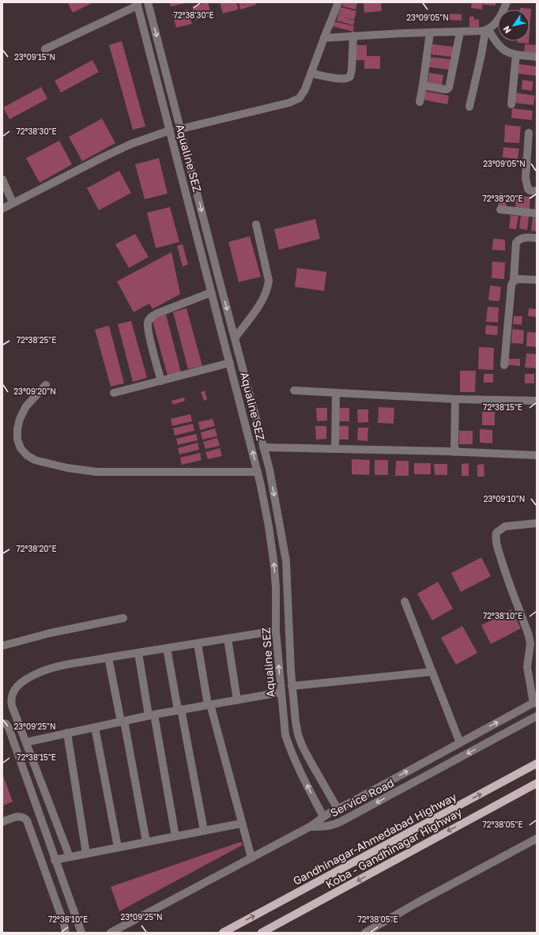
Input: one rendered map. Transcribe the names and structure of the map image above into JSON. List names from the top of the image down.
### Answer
{
  "streets": {
    "main road": ["Gandhinagar-Ahmedabad Highway", "Koba - Gandhinagar Highway"],
    "street": ["Aqualine SEZ", "Service Road"]
  },
  "one_way": ["Gandhinagar-Ahmedabad Highway", "Koba - Gandhinagar Highway"],
  "north": "bottom left",
  "coordinates": [
    "72°38'30\"E",
    "23°09'05\"N",
    "23°09'15\"N",
    "72°38'20\"E",
    "72°38'25\"E",
    "23°09'20\"N",
    "72°38'15\"E",
    "23°09'10\"N",
    "72°38'10\"E",
    "23°09'25\"N",
    "72°38'05\"E"
  ]
}
